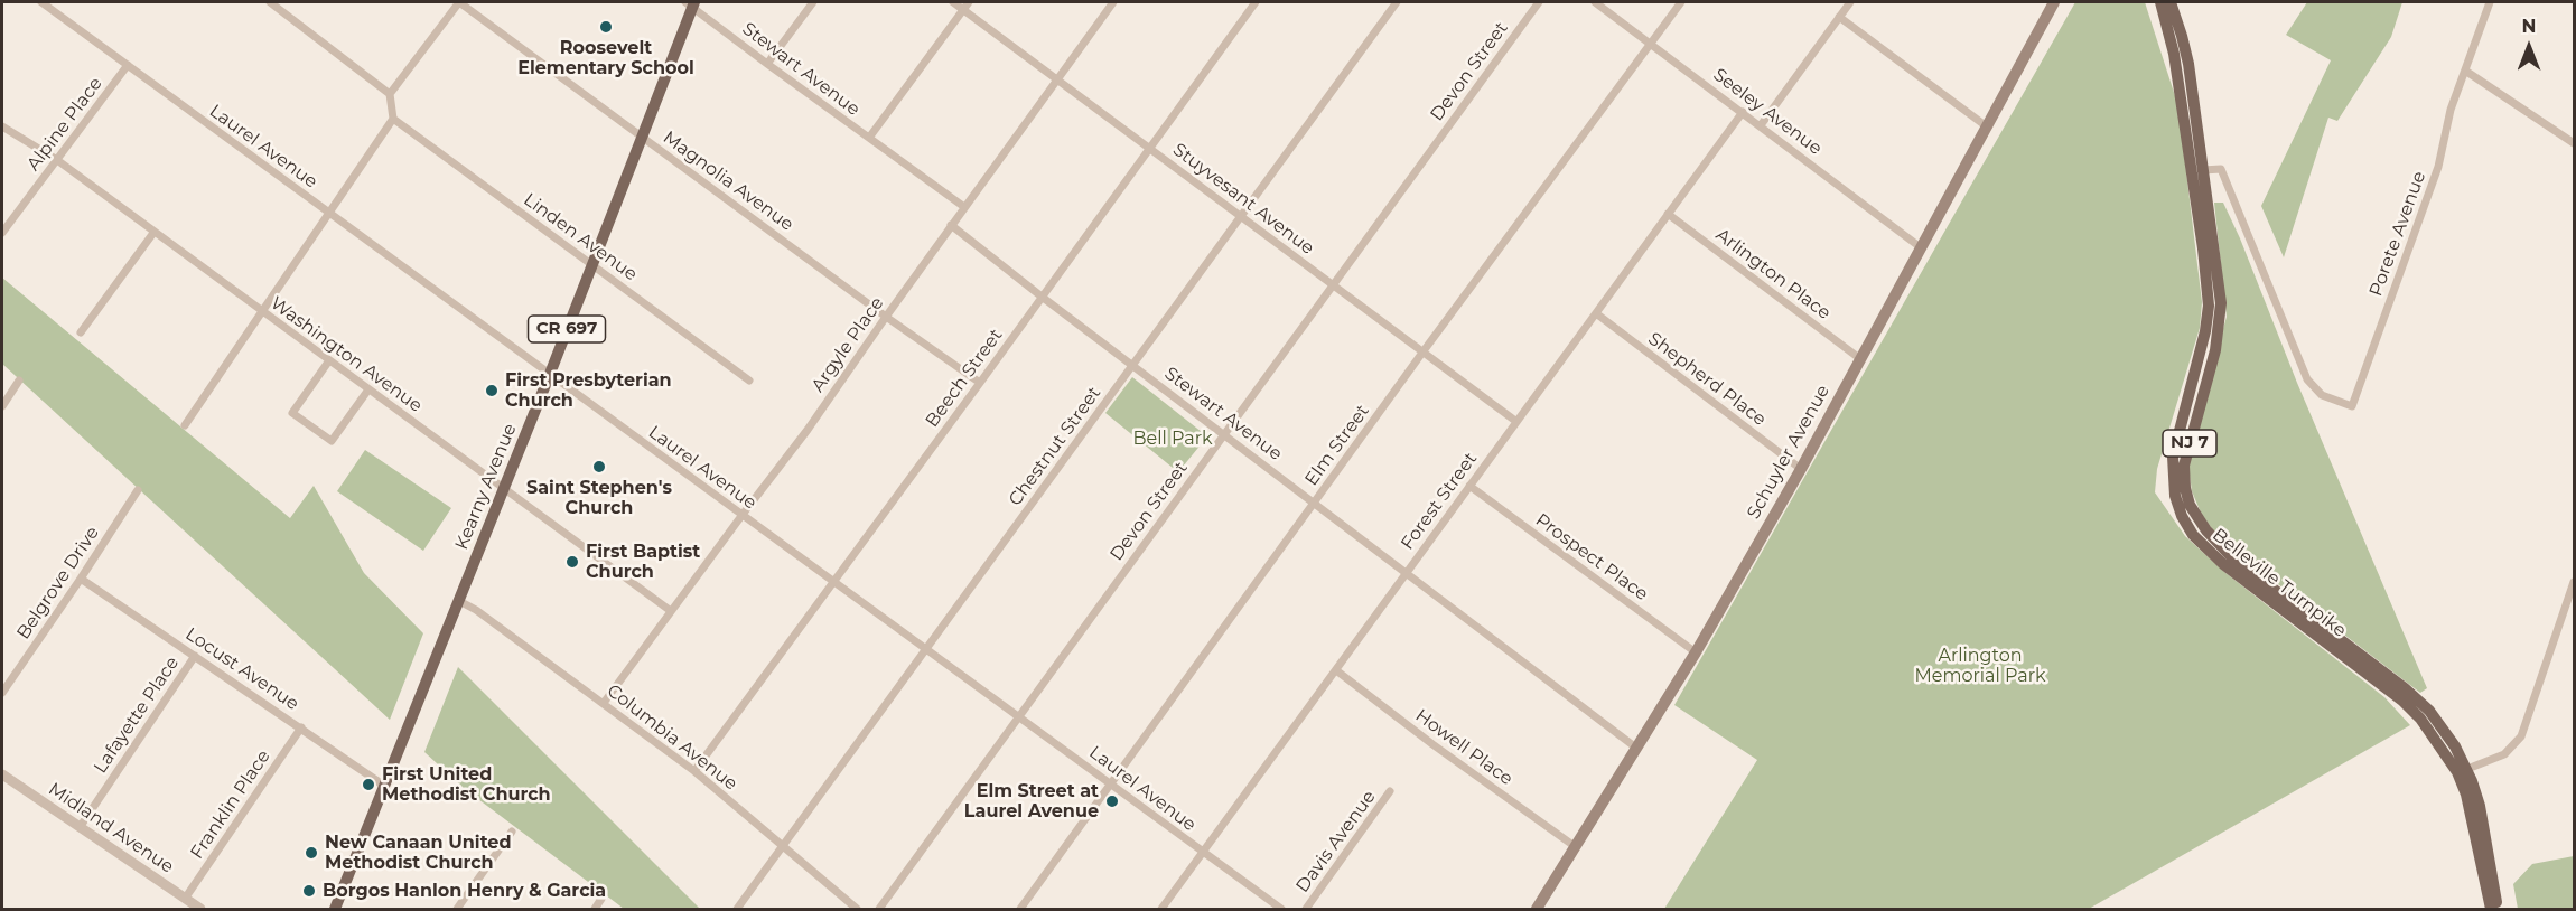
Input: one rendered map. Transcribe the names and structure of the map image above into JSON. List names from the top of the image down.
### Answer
{
  "streets": {
    "main road": [
      "CR 697",
      "NJ 7",
      "Schuyler Avenue",
      "Kearny Avenue",
      "Belleville Turnpike"
    ],
    "street": [
      "Stewart Avenue",
      "Devon Street",
      "Seeley Avenue",
      "Alpine Place",
      "Laurel Avenue",
      "Magnolia Avenue",
      "Stuyvesant Avenue",
      "Porete Avenue",
      "Linden Avenue",
      "Arlington Place",
      "Argyle Place",
      "Washington Avenue",
      "Beech Street",
      "Shepherd Place",
      "Elm Street",
      "Chestnut Street",
      "Forest Street",
      "Prospect Place",
      "Belgrove Drive",
      "Locust Avenue",
      "Lafayette Place",
      "Columbia Avenue",
      "Howell Place",
      "Franklin Place",
      "Midland Avenue",
      "Davis Avenue"
    ]
  },
  "crossings": [
    ["Stewart Avenue", "Devon Street"],
    ["Stewart Avenue", "Argyle Place"],
    ["Stewart Avenue", "Beech Street"],
    ["Stewart Avenue", "Elm Street"],
    ["Stewart Avenue", "Chestnut Street"],
    ["Stewart Avenue", "Schuyler Avenue"],
    ["Stewart Avenue", "Kearny Avenue"],
    ["Stewart Avenue", "Forest Street"],
    ["Devon Street", "Laurel Avenue"],
    ["Devon Street", "Stuyvesant Avenue"],
    ["Seeley Avenue", "Elm Street"],
    ["Seeley Avenue", "Schuyler Avenue"],
    ["Seeley Avenue", "Forest Street"],
    ["Alpine Place", "Laurel Avenue"],
    ["Alpine Place", "Washington Avenue"],
    ["Laurel Avenue", "Argyle Place"],
    ["Laurel Avenue", "Beech Street"],
    ["Laurel Avenue", "Elm Street"],
    ["Laurel Avenue", "Chestnut Street"],
    ["Laurel Avenue", "Kearny Avenue"],
    ["Laurel Avenue", "Forest Street"],
    ["Magnolia Avenue", "Argyle Place"],
    ["Magnolia Avenue", "Beech Street"],
    ["Magnolia Avenue", "Kearny Avenue"],
    ["Stuyvesant Avenue", "Argyle Place"],
    ["Stuyvesant Avenue", "Beech Street"],
    ["Stuyvesant Avenue", "Elm Street"],
    ["Stuyvesant Avenue", "Chestnut Street"],
    ["Stuyvesant Avenue", "Forest Street"],
    ["Porete Avenue", "Belleville Turnpike"],
    ["Linden Avenue", "Kearny Avenue"],
    ["Arlington Place", "Schuyler Avenue"],
    ["Arlington Place", "Forest Street"],
    ["Argyle Place", "Washington Avenue"],
    ["Argyle Place", "Columbia Avenue"],
    ["Washington Avenue", "Kearny Avenue"],
    ["Beech Street", "Columbia Avenue"],
    ["Shepherd Place", "Schuyler Avenue"],
    ["Shepherd Place", "Forest Street"],
    ["Chestnut Street", "Columbia Avenue"],
    ["Schuyler Avenue", "Prospect Place"],
    ["Schuyler Avenue", "Howell Place"],
    ["Kearny Avenue", "Locust Avenue"],
    ["Kearny Avenue", "Columbia Avenue"],
    ["Forest Street", "Prospect Place"],
    ["Forest Street", "Howell Place"],
    ["Belgrove Drive", "Locust Avenue"],
    ["Locust Avenue", "Lafayette Place"],
    ["Locust Avenue", "Franklin Place"],
    ["Lafayette Place", "Midland Avenue"],
    ["Franklin Place", "Midland Avenue"]
  ],
  "parks": ["Bell Park", "Arlington Memorial Park"],
  "places": [
    "Roosevelt Elementary School",
    "First Presbyterian Church",
    "Saint Stephen's Church",
    "First Baptist Church",
    "First United Methodist Church",
    "Elm Street at Laurel Avenue",
    "New Canaan United Methodist Church",
    "Borgos Hanlon Henry & Garcia"
  ],
  "north": "top"
}
